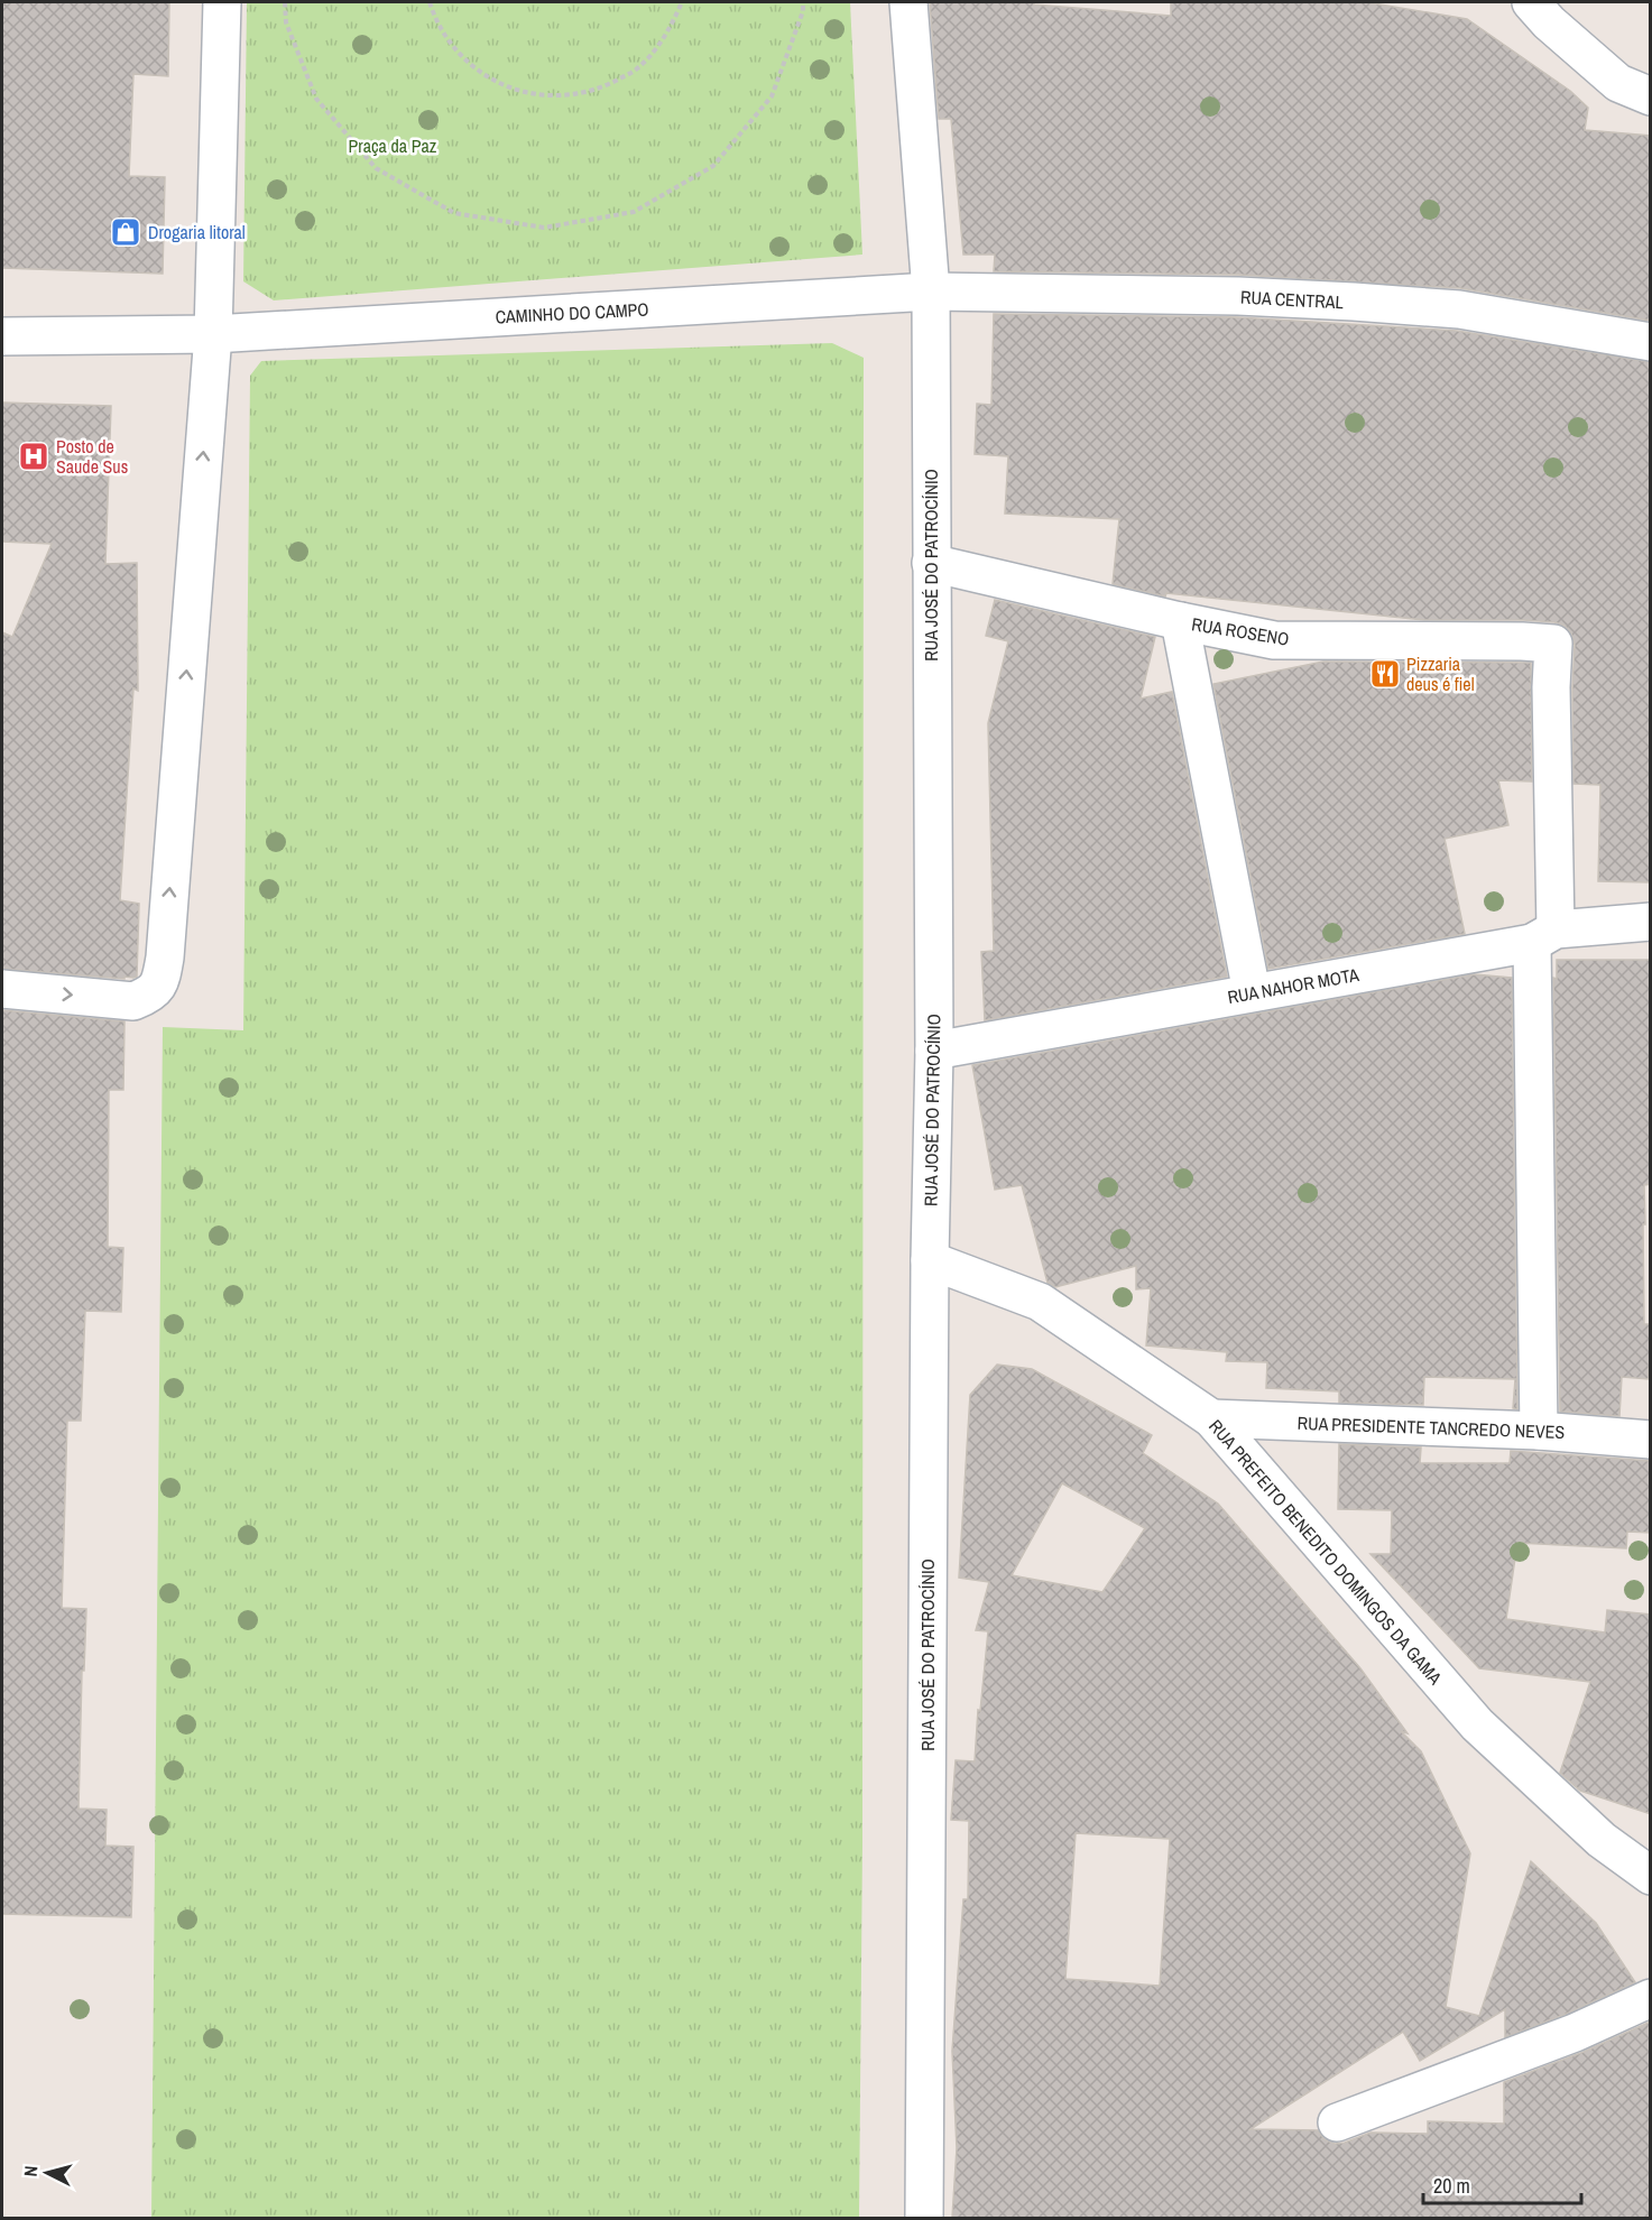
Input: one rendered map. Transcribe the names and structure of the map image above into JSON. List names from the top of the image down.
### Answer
{
  "streets": {
    "street": [
      "RUA CENTRAL",
      "CAMINHO DO CAMPO",
      "RUA JOSÉ DO PATROCÍNIO",
      "RUA ROSENO",
      "RUA NAHOR MOTA",
      "RUA PRESIDENTE TANCREDO NEVES",
      "RUA PREFEITO BENEDITO DOMINGOS DA GAMA"
    ]
  },
  "crossings": [
    ["RUA CENTRAL", "CAMINHO DO CAMPO"],
    ["RUA CENTRAL", "RUA JOSÉ DO PATROCÍNIO"],
    ["CAMINHO DO CAMPO", "RUA JOSÉ DO PATROCÍNIO"],
    ["RUA JOSÉ DO PATROCÍNIO", "RUA ROSENO"],
    ["RUA JOSÉ DO PATROCÍNIO", "RUA NAHOR MOTA"],
    ["RUA JOSÉ DO PATROCÍNIO", "RUA PREFEITO BENEDITO DOMINGOS DA GAMA"],
    ["RUA ROSENO", "RUA NAHOR MOTA"],
    ["RUA PRESIDENTE TANCREDO NEVES", "RUA PREFEITO BENEDITO DOMINGOS DA GAMA"]
  ],
  "parks": ["Praça da Paz"],
  "places": {
    "shop": ["Drogaria litoral"],
    "hospital": ["Posto de Saude Sus"],
    "restaurant": ["Pizzaria deus é fiel"]
  },
  "scale_bar": "20 m",
  "north": "left"
}
